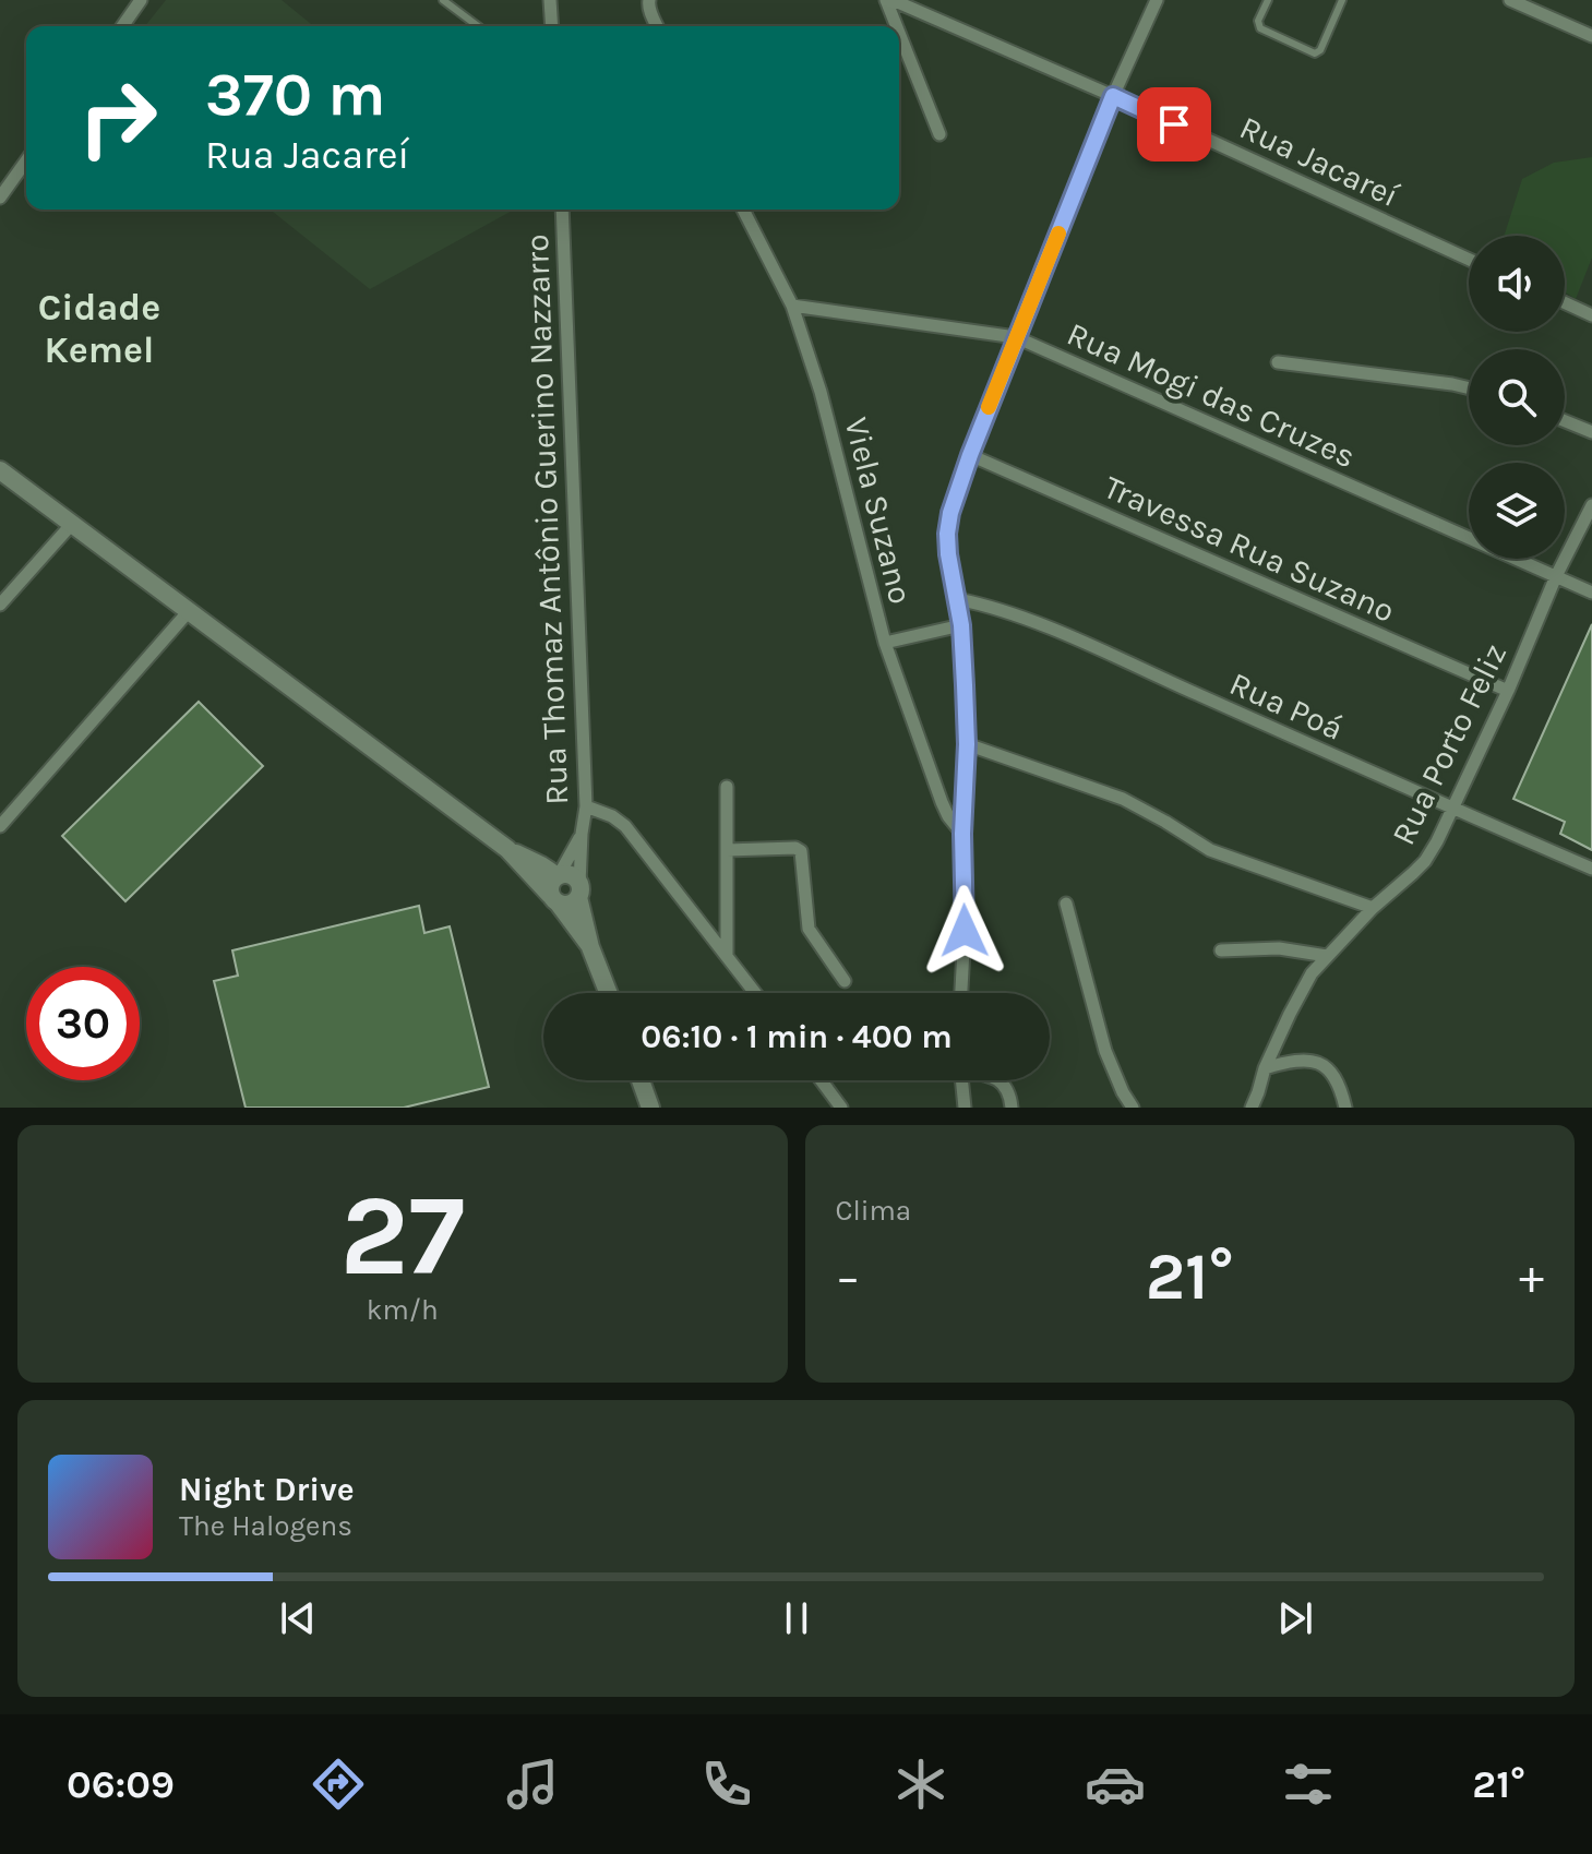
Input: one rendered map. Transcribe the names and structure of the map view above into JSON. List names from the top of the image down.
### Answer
{
  "streets": {
    "street": [
      "Rua Jacareí",
      "Rua Mogi das Cruzes",
      "Viela Suzano",
      "Rua Thomaz Antônio Guerino Nazzarro",
      "Travessa Rua Suzano",
      "Rua Poá",
      "Rua Porto Feliz"
    ]
  },
  "crossings": [
    ["Rua Mogi das Cruzes", "Viela Suzano"],
    ["Rua Mogi das Cruzes", "Rua Porto Feliz"],
    ["Travessa Rua Suzano", "Rua Porto Feliz"],
    ["Rua Poá", "Rua Porto Feliz"]
  ],
  "districts": ["Cidade Kemel"],
  "page": {
    "turn": ["370 m", "Rua Jacareí"],
    "limit": "30",
    "trip": "06:10 · 1 min · 400 m",
    "tile": [
      ["27", "km/h"],
      "Clima"
    ],
    "heat": ["−", "21°", "+"],
    "song": ["Night Drive", "The Halogens"],
    "tabs": ["06:09", "21°"]
  }
}
